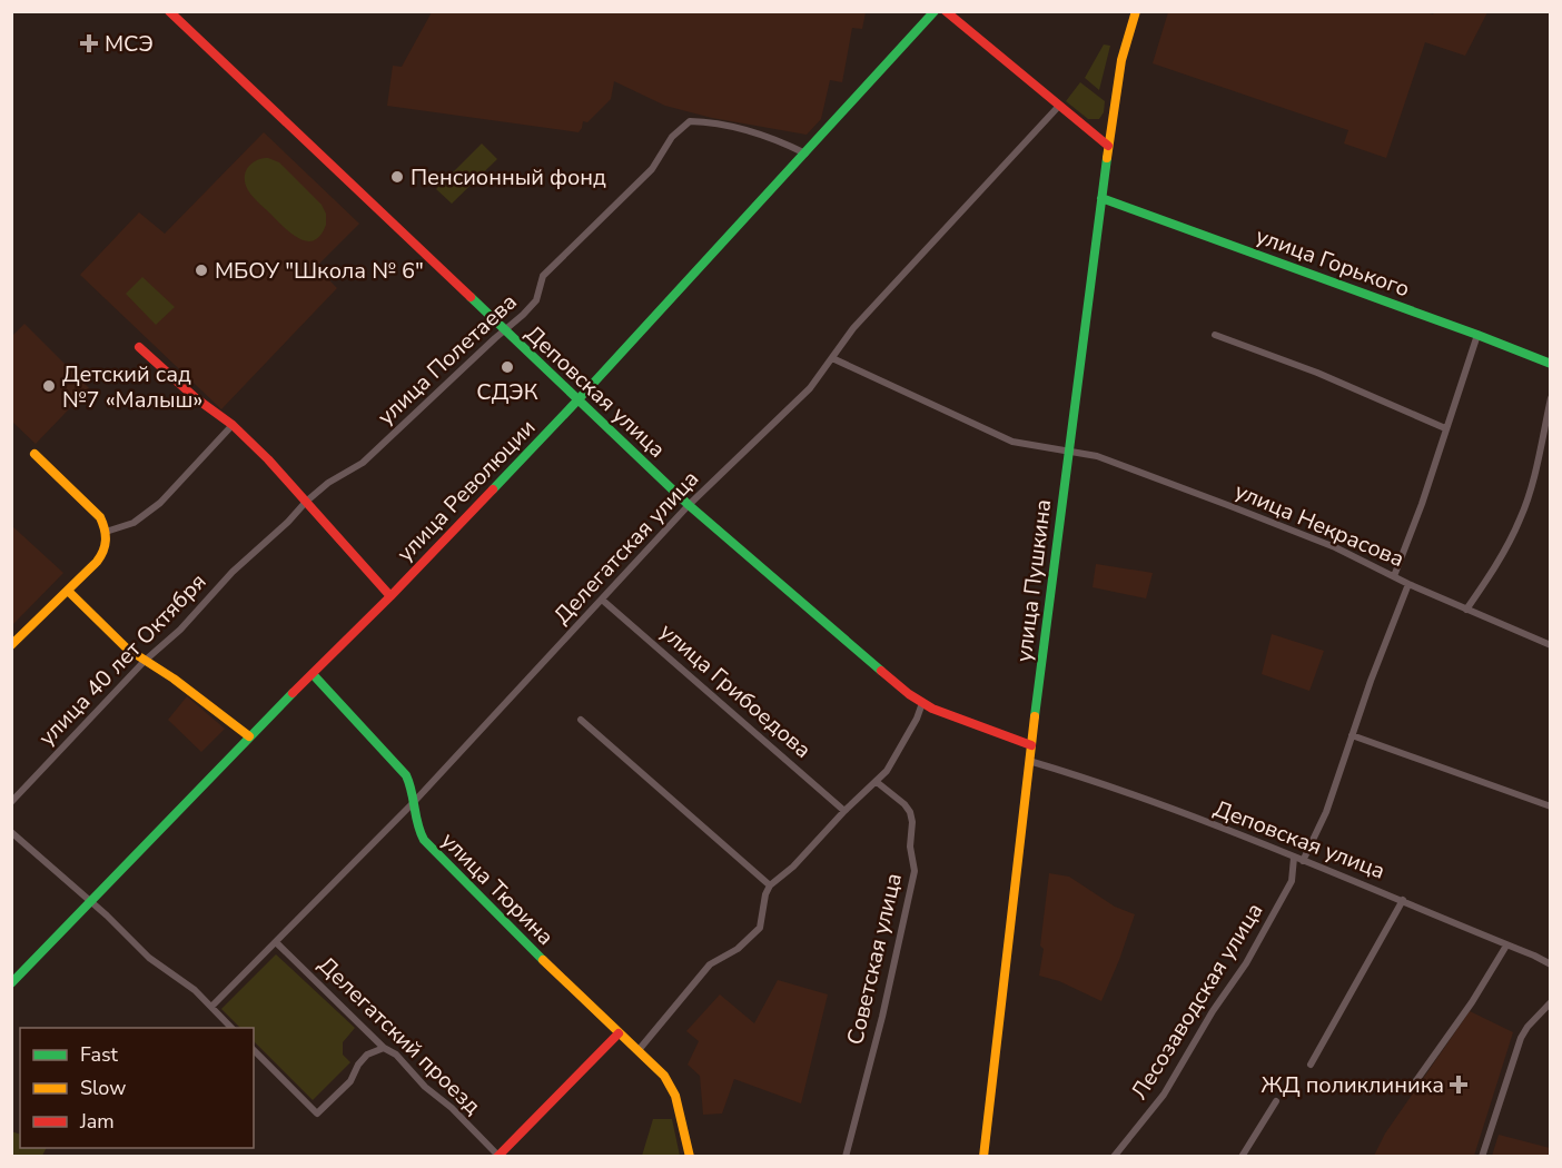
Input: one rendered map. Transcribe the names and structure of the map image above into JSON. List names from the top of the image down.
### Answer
{
  "streets": {
    "street": [
      "улица Горького",
      "улица Полетаева",
      "Деповская улица",
      "улица Революции",
      "улица Некрасова",
      "Делегатская улица",
      "улица Пушкина",
      "улица 40 лет Октября",
      "улица Грибоедова",
      "улица Тюрина",
      "Советская улица",
      "Лесозаводская улица",
      "Делегатский проезд"
    ]
  },
  "crossings": [
    ["улица Горького", "улица Пушкина"],
    ["улица Полетаева", "Деповская улица"],
    ["улица Полетаева", "улица Революции"],
    ["улица Полетаева", "улица 40 лет Октября"],
    ["Деповская улица", "улица Революции"],
    ["Деповская улица", "Делегатская улица"],
    ["Деповская улица", "улица Пушкина"],
    ["Деповская улица", "Лесозаводская улица"],
    ["улица Революции", "улица Тюрина"],
    ["улица Некрасова", "Делегатская улица"],
    ["улица Некрасова", "улица Пушкина"],
    ["Делегатская улица", "улица Грибоедова"],
    ["Делегатская улица", "улица Тюрина"],
    ["Делегатская улица", "Делегатский проезд"]
  ],
  "places": {
    "health": ["МСЭ", "ЖД поликлиника"],
    "other": [
      "Пенсионный фонд",
      "МБОУ \"Школа № 6\"",
      "СДЭК",
      "Детский сад №7 «Малыш»"
    ]
  },
  "legend": ["Fast", "Slow", "Jam"]
}
